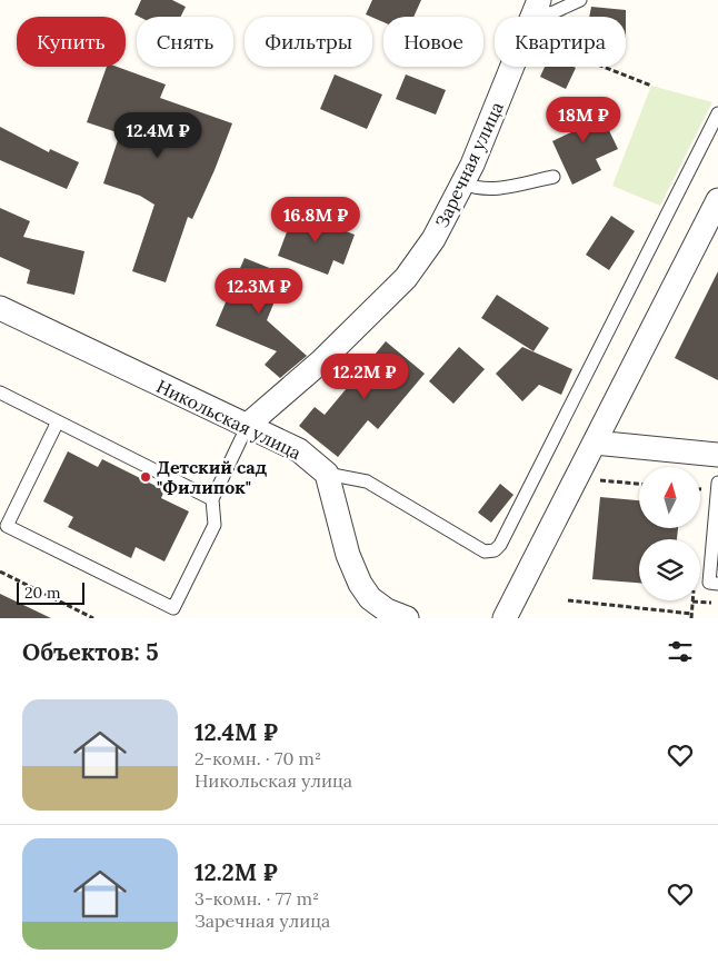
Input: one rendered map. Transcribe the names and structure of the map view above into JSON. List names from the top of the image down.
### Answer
{
  "streets": {
    "street": ["Заречная улица", "Никольская улица"]
  },
  "crossings": [
    ["Заречная улица", "Никольская улица"]
  ],
  "places": ["Детский сад \"Филипок\""],
  "scale_bar": "20 m",
  "north": "top",
  "page": {
    "chip": [
      "Купить",
      "Снять",
      "Фильтры",
      "Новое",
      "Квартира"
    ],
    "price": [
      "18M ₽",
      "12.4M ₽",
      "16.8M ₽",
      "12.3M ₽",
      "12.2M ₽"
    ],
    "scale": "20 m",
    "heading": "Объектов: 5",
    "list": [
      {
        "name": "12.4M ₽",
        "note": "2-комн. · 70 m² · Никольская улица"
      },
      {
        "name": "12.2M ₽",
        "note": "3-комн. · 77 m² · Заречная улица"
      }
    ]
  }
}
